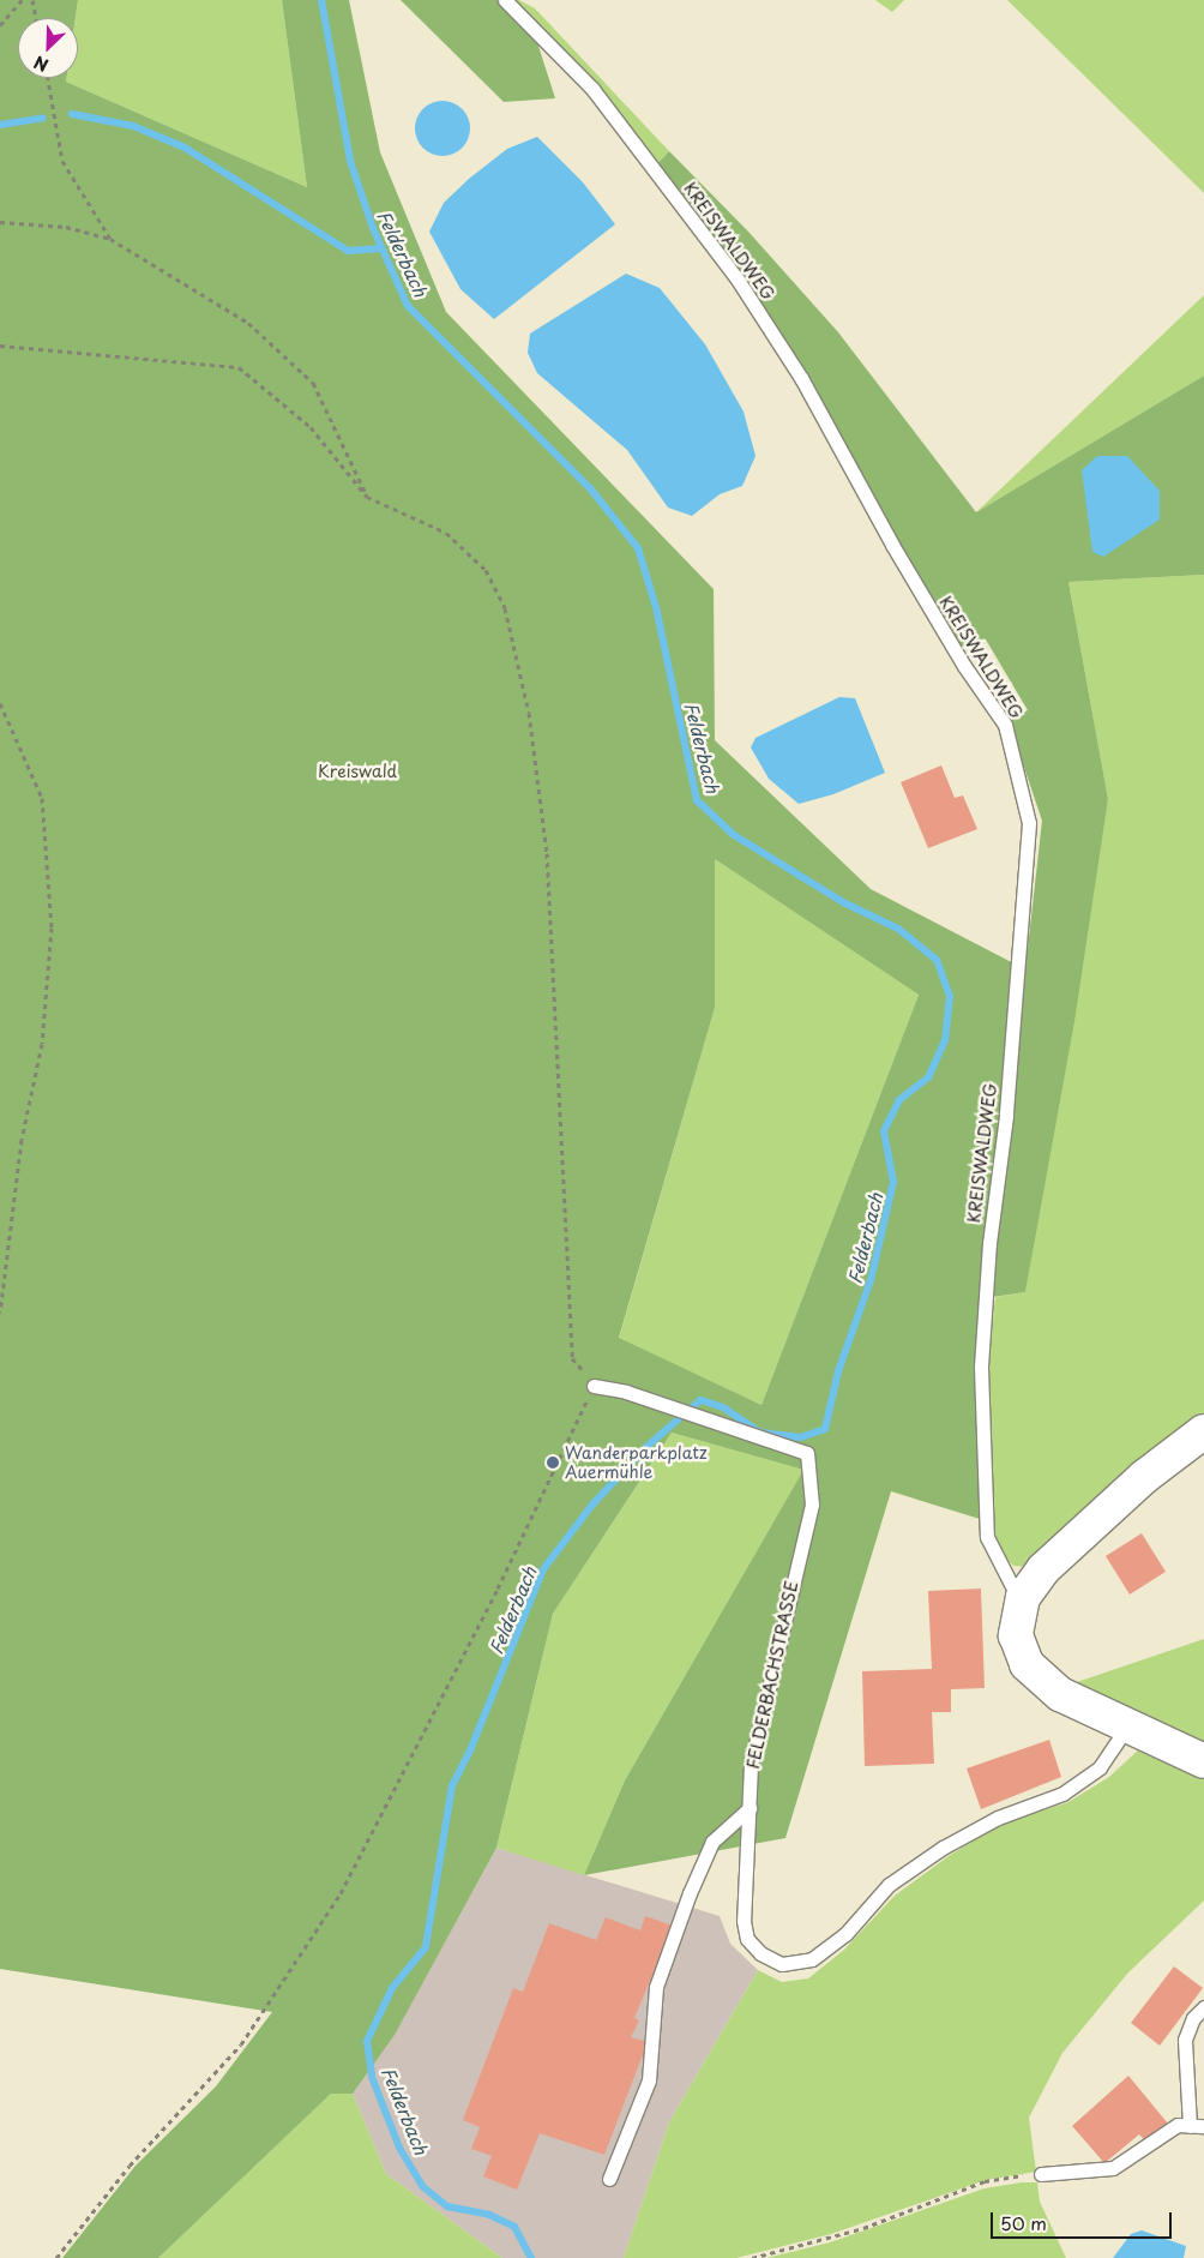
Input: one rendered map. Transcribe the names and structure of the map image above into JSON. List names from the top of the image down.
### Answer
{
  "streets": {
    "lane": ["KREISWALDWEG", "FELDERBACHSTRASSE"]
  },
  "water": ["Felderbach"],
  "parks": ["Kreiswald"],
  "places": ["Wanderparkplatz Auermühle"],
  "scale_bar": "50 m",
  "north": "bottom left"
}
